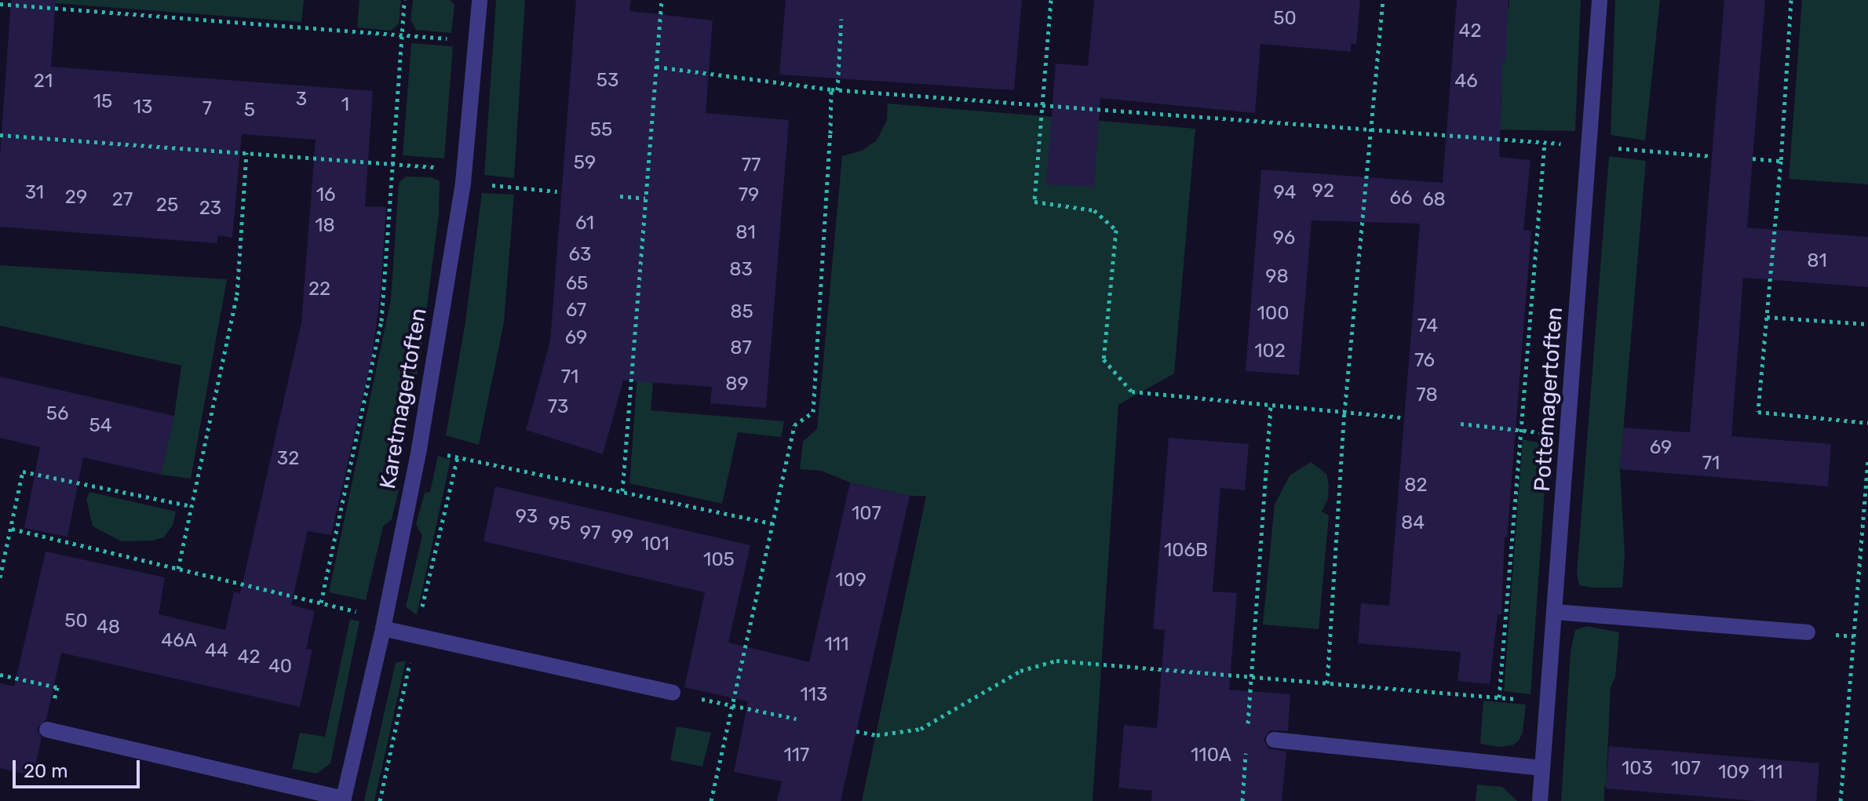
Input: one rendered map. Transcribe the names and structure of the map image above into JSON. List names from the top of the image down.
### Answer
{
  "streets": {
    "street": ["Karetmagertoften", "Pottemagertoften"]
  },
  "house_numbers": [
    "50",
    "42",
    "53",
    "21",
    "46",
    "3",
    "15",
    "1",
    "13",
    "7",
    "5",
    "55",
    "59",
    "77",
    "92",
    "31",
    "94",
    "16",
    "79",
    "29",
    "66",
    "27",
    "68",
    "25",
    "23",
    "61",
    "18",
    "81",
    "96",
    "63",
    "81",
    "83",
    "98",
    "65",
    "22",
    "67",
    "85",
    "100",
    "74",
    "69",
    "87",
    "102",
    "76",
    "71",
    "89",
    "78",
    "73",
    "56",
    "54",
    "69",
    "32",
    "71",
    "82",
    "107",
    "93",
    "84",
    "95",
    "97",
    "99",
    "101",
    "106B",
    "105",
    "109",
    "50",
    "48",
    "46A",
    "111",
    "44",
    "42",
    "40",
    "113",
    "117",
    "110A",
    "103",
    "107",
    "109",
    "111"
  ],
  "scale_bar": "20 m"
}
